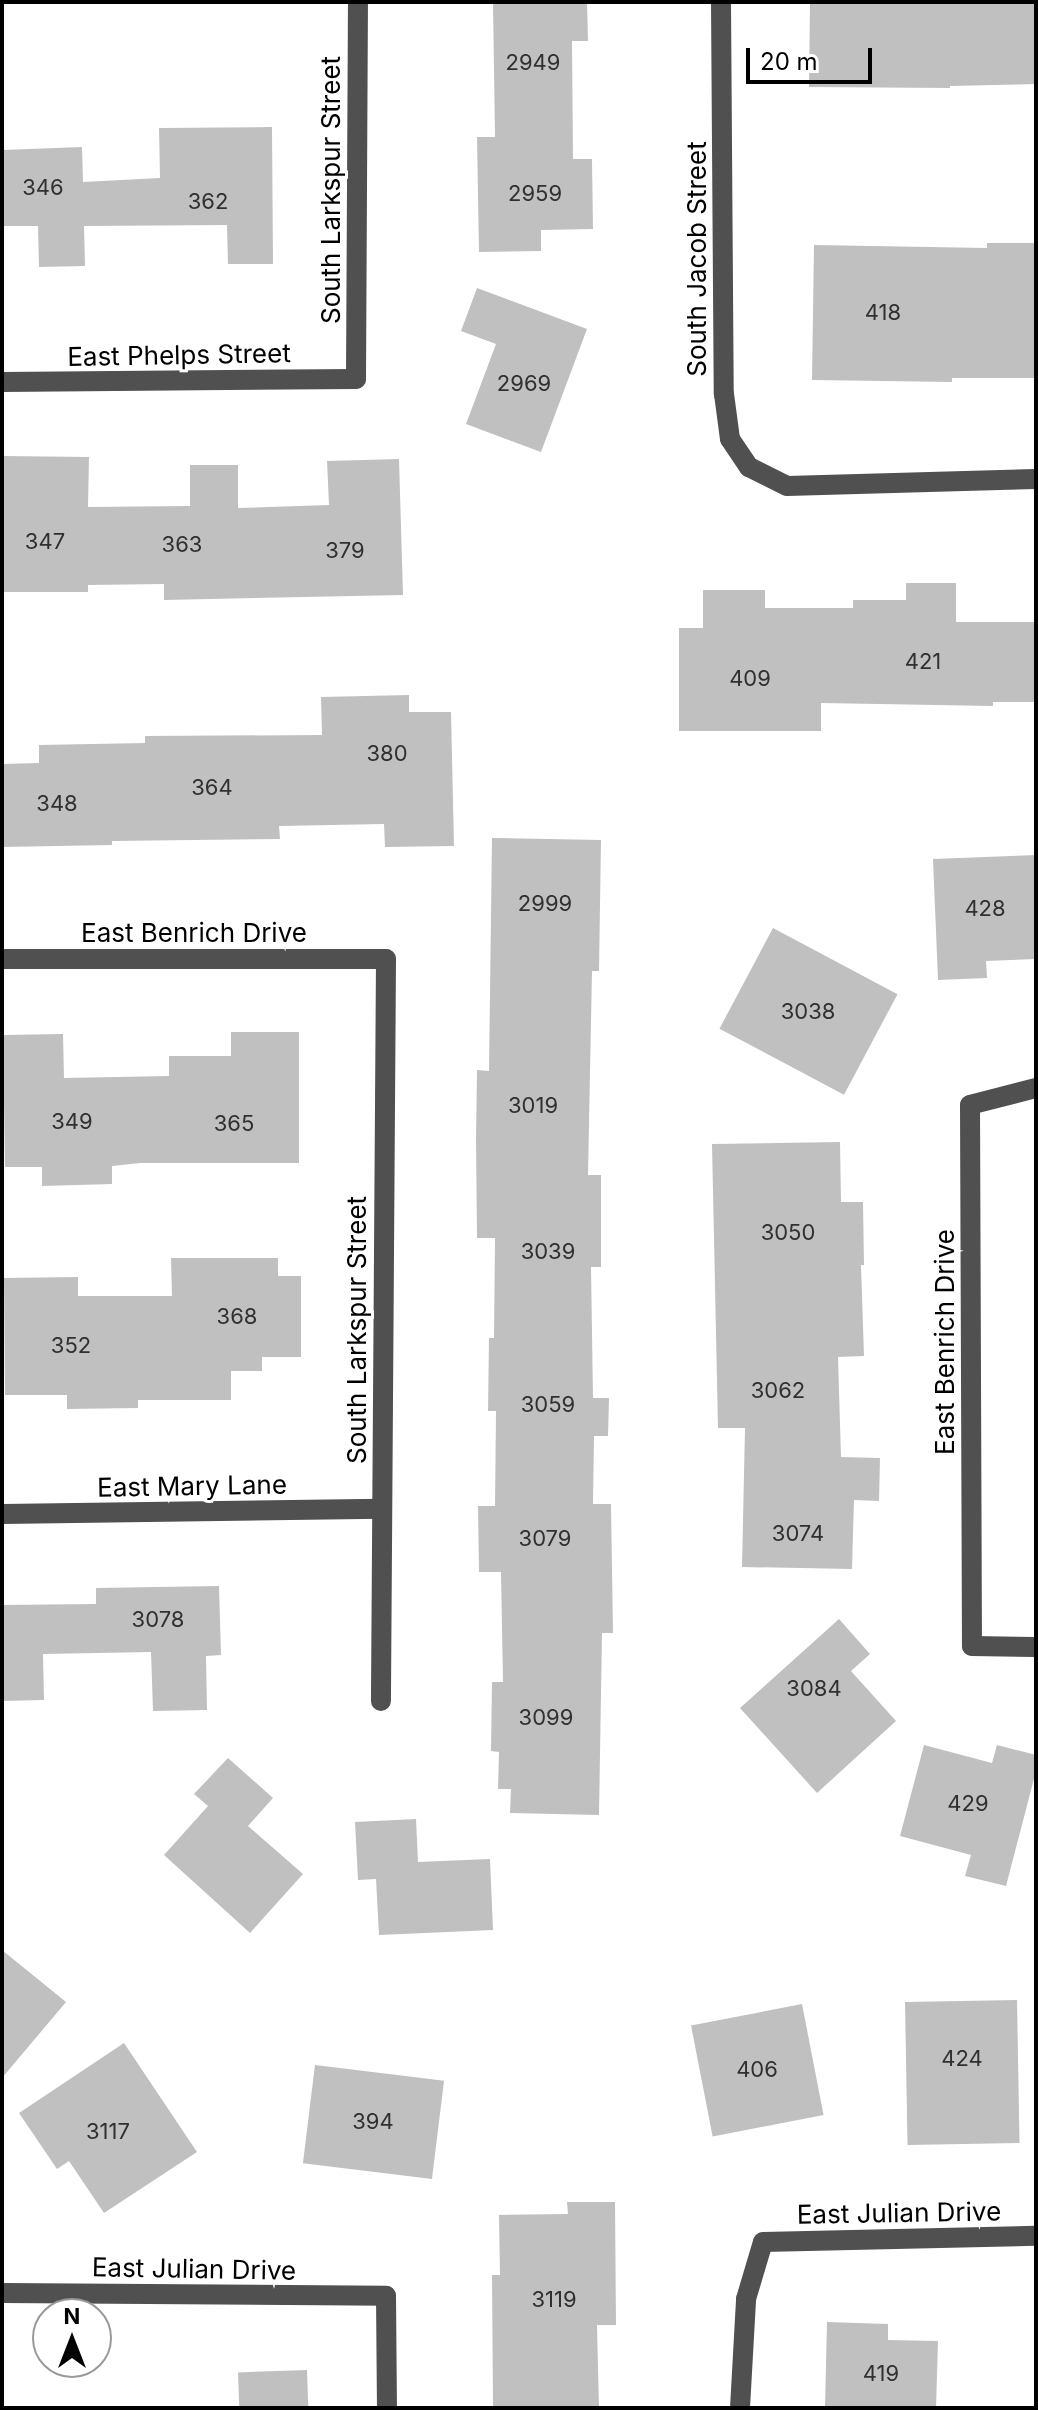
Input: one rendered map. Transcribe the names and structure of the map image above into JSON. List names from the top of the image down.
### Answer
{
  "streets": {
    "street": [
      "South Larkspur Street",
      "South Jacob Street",
      "East Phelps Street",
      "East Benrich Drive",
      "East Mary Lane",
      "East Julian Drive"
    ]
  },
  "crossings": [
    ["South Larkspur Street", "East Phelps Street"],
    ["South Larkspur Street", "East Benrich Drive"],
    ["South Larkspur Street", "East Mary Lane"]
  ],
  "house_numbers": [
    "2949",
    "346",
    "2959",
    "362",
    "418",
    "2969",
    "347",
    "363",
    "379",
    "421",
    "409",
    "380",
    "364",
    "348",
    "2999",
    "428",
    "3038",
    "3019",
    "349",
    "365",
    "3050",
    "3039",
    "368",
    "352",
    "3062",
    "3059",
    "3074",
    "3079",
    "3078",
    "3084",
    "3099",
    "429",
    "424",
    "406",
    "394",
    "3117",
    "3119",
    "419"
  ],
  "scale_bar": "20 m",
  "north": "top"
}
